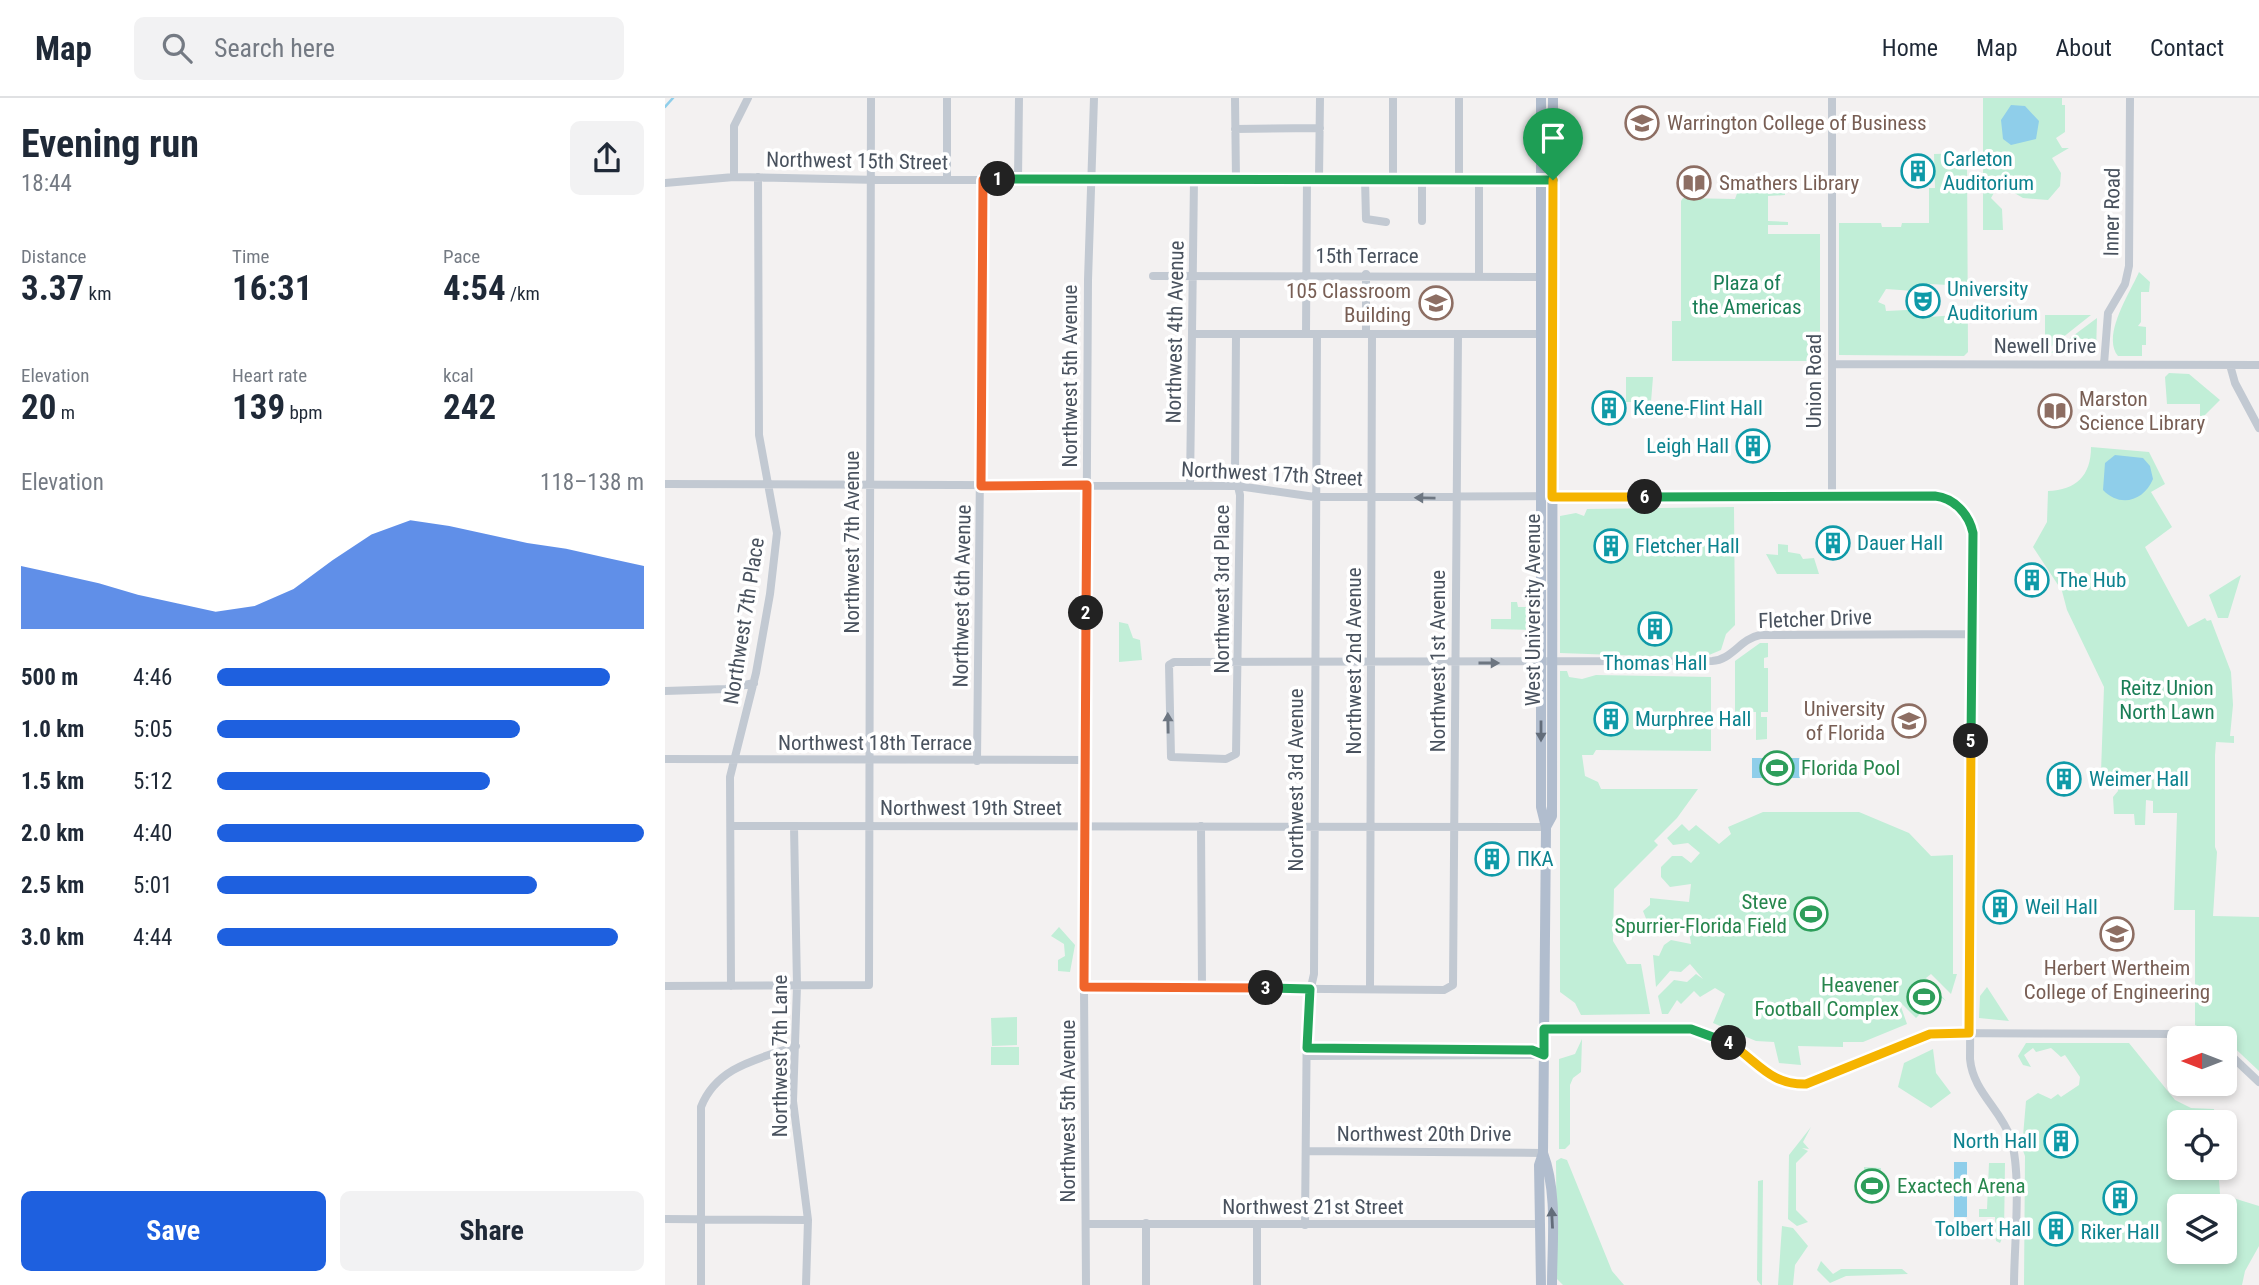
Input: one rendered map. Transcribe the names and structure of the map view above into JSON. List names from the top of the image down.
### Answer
{
  "streets": {
    "main road": ["West University Avenue"],
    "street": [
      "Northwest 15th Street",
      "Inner Road",
      "15th Terrace",
      "Northwest 4th Avenue",
      "Newell Drive",
      "Northwest 5th Avenue",
      "Union Road",
      "Northwest 17th Street",
      "Northwest 7th Avenue",
      "Northwest 3rd Place",
      "Northwest 6th Avenue",
      "Fletcher Drive",
      "Northwest 7th Place",
      "Northwest 2nd Avenue",
      "Northwest 1st Avenue",
      "Northwest 18th Terrace",
      "Northwest 3rd Avenue",
      "Northwest 19th Street",
      "Northwest 7th Lane",
      "Northwest 20th Drive",
      "Northwest 21st Street"
    ]
  },
  "crossings": [
    ["Northwest 15th Street", "Northwest 4th Avenue"],
    ["Northwest 15th Street", "Northwest 5th Avenue"],
    ["Northwest 15th Street", "Northwest 7th Avenue"],
    ["Northwest 15th Street", "Northwest 6th Avenue"],
    ["Northwest 15th Street", "West University Avenue"],
    ["Northwest 15th Street", "Northwest 7th Place"],
    ["Inner Road", "Newell Drive"],
    ["15th Terrace", "Northwest 4th Avenue"],
    ["15th Terrace", "West University Avenue"],
    ["15th Terrace", "Northwest 2nd Avenue"],
    ["Northwest 4th Avenue", "Northwest 17th Street"],
    ["Newell Drive", "Union Road"],
    ["Northwest 5th Avenue", "Northwest 17th Street"],
    ["Northwest 5th Avenue", "Northwest 18th Terrace"],
    ["Northwest 5th Avenue", "Northwest 19th Street"],
    ["Northwest 5th Avenue", "Northwest 21st Street"],
    ["Union Road", "Northwest 17th Street"],
    ["Northwest 17th Street", "Northwest 7th Avenue"],
    ["Northwest 17th Street", "Northwest 3rd Place"],
    ["Northwest 17th Street", "Northwest 6th Avenue"],
    ["Northwest 17th Street", "West University Avenue"],
    ["Northwest 17th Street", "Fletcher Drive"],
    ["Northwest 17th Street", "Northwest 7th Place"],
    ["Northwest 17th Street", "Northwest 2nd Avenue"],
    ["Northwest 17th Street", "Northwest 1st Avenue"],
    ["Northwest 17th Street", "Northwest 3rd Avenue"],
    ["Northwest 7th Avenue", "Northwest 18th Terrace"],
    ["Northwest 7th Avenue", "Northwest 19th Street"],
    ["Northwest 7th Avenue", "Northwest 7th Lane"],
    ["Northwest 3rd Place", "Fletcher Drive"],
    ["Northwest 6th Avenue", "Northwest 18th Terrace"],
    ["West University Avenue", "Fletcher Drive"],
    ["West University Avenue", "Northwest 19th Street"],
    ["West University Avenue", "Northwest 20th Drive"],
    ["West University Avenue", "Northwest 21st Street"],
    ["Fletcher Drive", "Northwest 2nd Avenue"],
    ["Fletcher Drive", "Northwest 1st Avenue"],
    ["Fletcher Drive", "Northwest 3rd Avenue"],
    ["Northwest 7th Place", "Northwest 18th Terrace"],
    ["Northwest 7th Place", "Northwest 19th Street"],
    ["Northwest 2nd Avenue", "Northwest 1st Avenue"],
    ["Northwest 2nd Avenue", "Northwest 19th Street"],
    ["Northwest 1st Avenue", "Northwest 19th Street"],
    ["Northwest 3rd Avenue", "Northwest 19th Street"],
    ["Northwest 3rd Avenue", "Northwest 20th Drive"],
    ["Northwest 3rd Avenue", "Northwest 21st Street"],
    ["Northwest 19th Street", "Northwest 7th Lane"]
  ],
  "parks": ["Plaza of the Americas", "Reitz Union North Lawn"],
  "places": {
    "school or university": [
      "Warrington College of Business",
      "105 Classroom Building",
      "University of Florida",
      "Herbert Wertheim College of Engineering"
    ],
    "building": [
      "Carleton Auditorium",
      "Keene-Flint Hall",
      "Leigh Hall",
      "Dauer Hall",
      "Fletcher Hall",
      "The Hub",
      "Thomas Hall",
      "Murphree Hall",
      "Weimer Hall",
      "ΠΚΑ",
      "Weil Hall",
      "North Hall",
      "Riker Hall",
      "Tolbert Hall"
    ],
    "library": ["Smathers Library", "Marston Science Library"],
    "theatre": ["University Auditorium"],
    "sports": [
      "Florida Pool",
      "Steve Spurrier-Florida Field",
      "Heavener Football Complex",
      "Exactech Arena"
    ]
  },
  "north": "left",
  "page": {
    "header": "Map",
    "search": "Search here",
    "nav": [
      "Home",
      "Map",
      "About",
      "Contact"
    ],
    "heading": ["Evening run", "18:44"],
    "pins": [
      "1",
      "6",
      "2",
      "5",
      "3",
      "4"
    ],
    "stats": [
      ["Distance", "3.37 km"],
      ["Time", "16:31"],
      ["Pace", "4:54 /km"],
      ["Elevation", "20 m"],
      ["Heart rate", "139 bpm"],
      ["kcal", "242"]
    ],
    "chart": ["Elevation", "118–138 m"],
    "list": [
      {
        "name": "500 m",
        "note": "4:46"
      },
      {
        "name": "1.0 km",
        "note": "5:05"
      },
      {
        "name": "1.5 km",
        "note": "5:12"
      },
      {
        "name": "2.0 km",
        "note": "4:40"
      },
      {
        "name": "2.5 km",
        "note": "5:01"
      },
      {
        "name": "3.0 km",
        "note": "4:44"
      }
    ],
    "buttons": ["Save", "Share"]
  }
}
